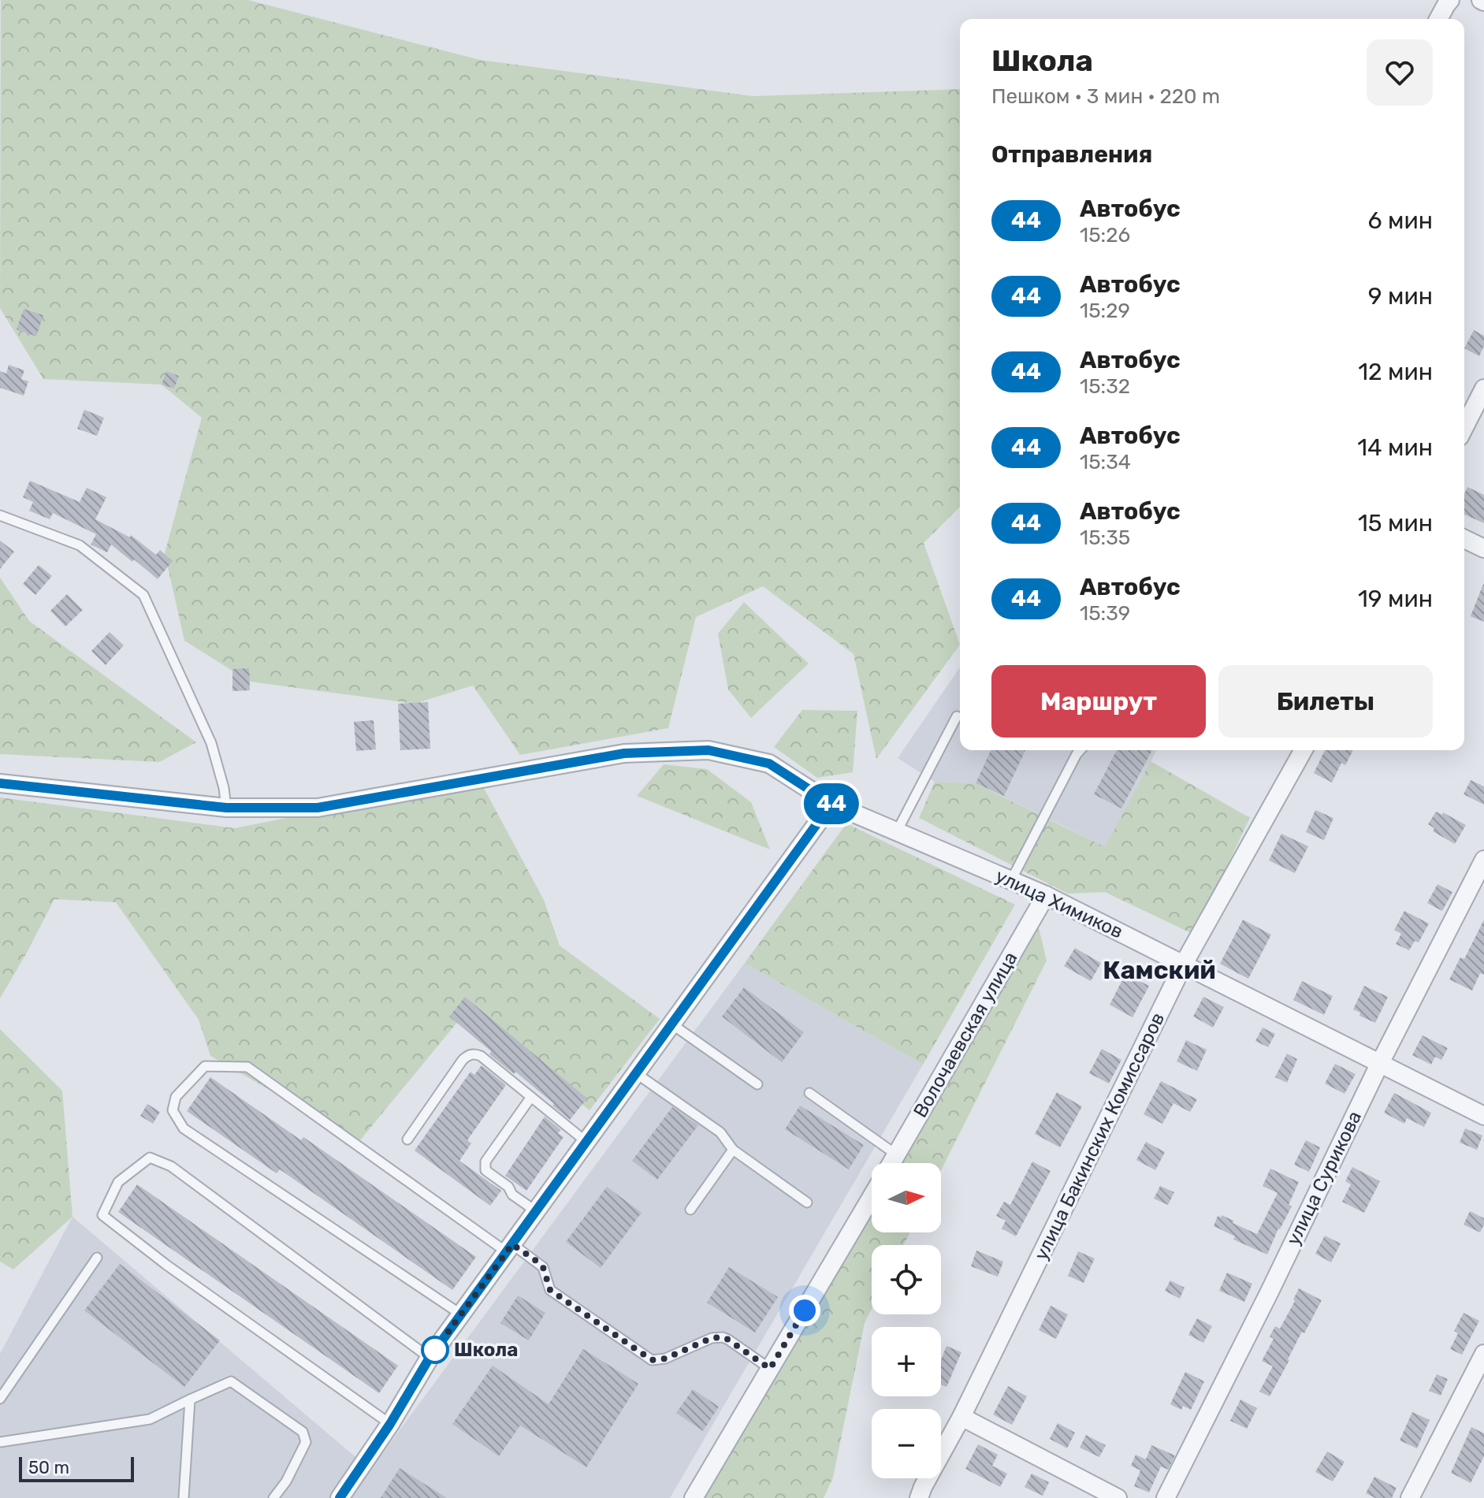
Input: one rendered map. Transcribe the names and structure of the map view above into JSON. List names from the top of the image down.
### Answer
{
  "streets": {
    "street": [
      "улица Химиков",
      "Волочаевская улица",
      "улица Бакинских Комиссаров",
      "улица Сурикова"
    ]
  },
  "crossings": [
    ["улица Химиков", "Волочаевская улица"],
    ["улица Химиков", "улица Бакинских Комиссаров"],
    ["улица Химиков", "улица Сурикова"]
  ],
  "districts": ["Камский"],
  "places": ["Школа"],
  "lines": ["bus line 44"],
  "scale_bar": "50 m",
  "north": "right",
  "page": {
    "on_map": "44",
    "heading": [
      ["Школа", "Пешком · 3 мин · 220 m"],
      "Отправления"
    ],
    "list": [
      {
        "mark": "44",
        "name": "Автобус",
        "note": "15:26",
        "value": "6 мин"
      },
      {
        "mark": "44",
        "name": "Автобус",
        "note": "15:29",
        "value": "9 мин"
      },
      {
        "mark": "44",
        "name": "Автобус",
        "note": "15:32",
        "value": "12 мин"
      },
      {
        "mark": "44",
        "name": "Автобус",
        "note": "15:34",
        "value": "14 мин"
      },
      {
        "mark": "44",
        "name": "Автобус",
        "note": "15:35",
        "value": "15 мин"
      },
      {
        "mark": "44",
        "name": "Автобус",
        "note": "15:39",
        "value": "19 мин"
      }
    ],
    "buttons": ["Маршрут", "Билеты"],
    "map_buttons": ["+", "−"],
    "scale": "50 m"
  }
}
